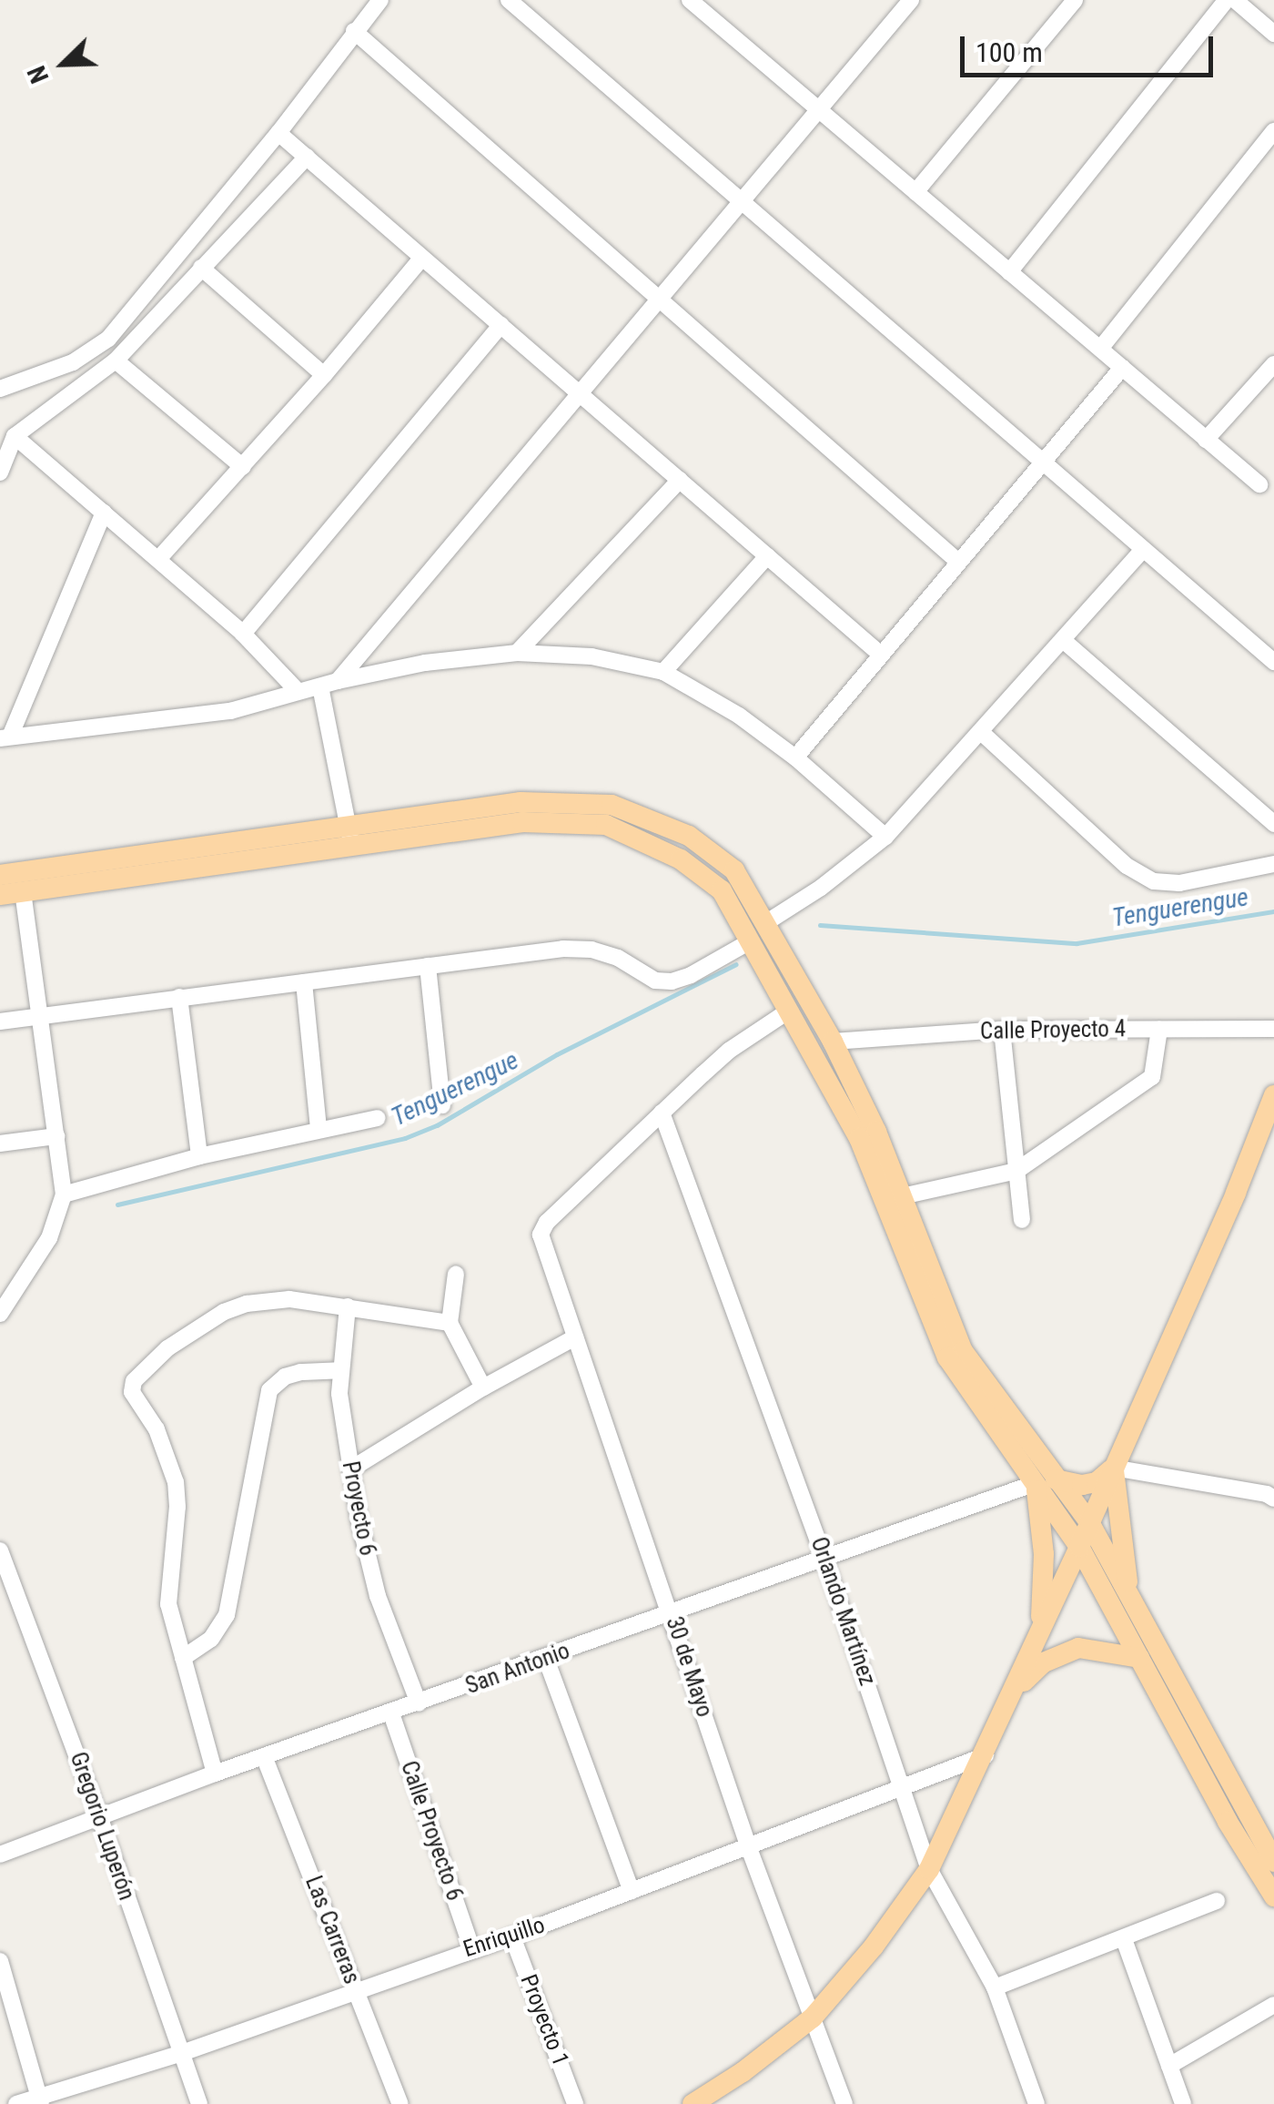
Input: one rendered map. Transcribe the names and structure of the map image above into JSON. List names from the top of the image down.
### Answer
{
  "streets": {
    "street": [
      "Calle Proyecto 4",
      "Proyecto 6",
      "Orlando Martínez",
      "30 de Mayo",
      "San Antonio",
      "Gregorio Luperón",
      "Calle Proyecto 6",
      "Las Carreras",
      "Enriquillo",
      "Proyecto 1"
    ]
  },
  "crossings": [
    ["Proyecto 6", "San Antonio"],
    ["Orlando Martínez", "30 de Mayo"],
    ["Orlando Martínez", "San Antonio"],
    ["Orlando Martínez", "Enriquillo"],
    ["30 de Mayo", "San Antonio"],
    ["30 de Mayo", "Enriquillo"],
    ["San Antonio", "Gregorio Luperón"],
    ["San Antonio", "Calle Proyecto 6"],
    ["San Antonio", "Las Carreras"],
    ["Gregorio Luperón", "Enriquillo"],
    ["Calle Proyecto 6", "Enriquillo"],
    ["Las Carreras", "Enriquillo"],
    ["Enriquillo", "Proyecto 1"]
  ],
  "water": ["Tenguerengue"],
  "scale_bar": "100 m",
  "north": "bottom left"
}
